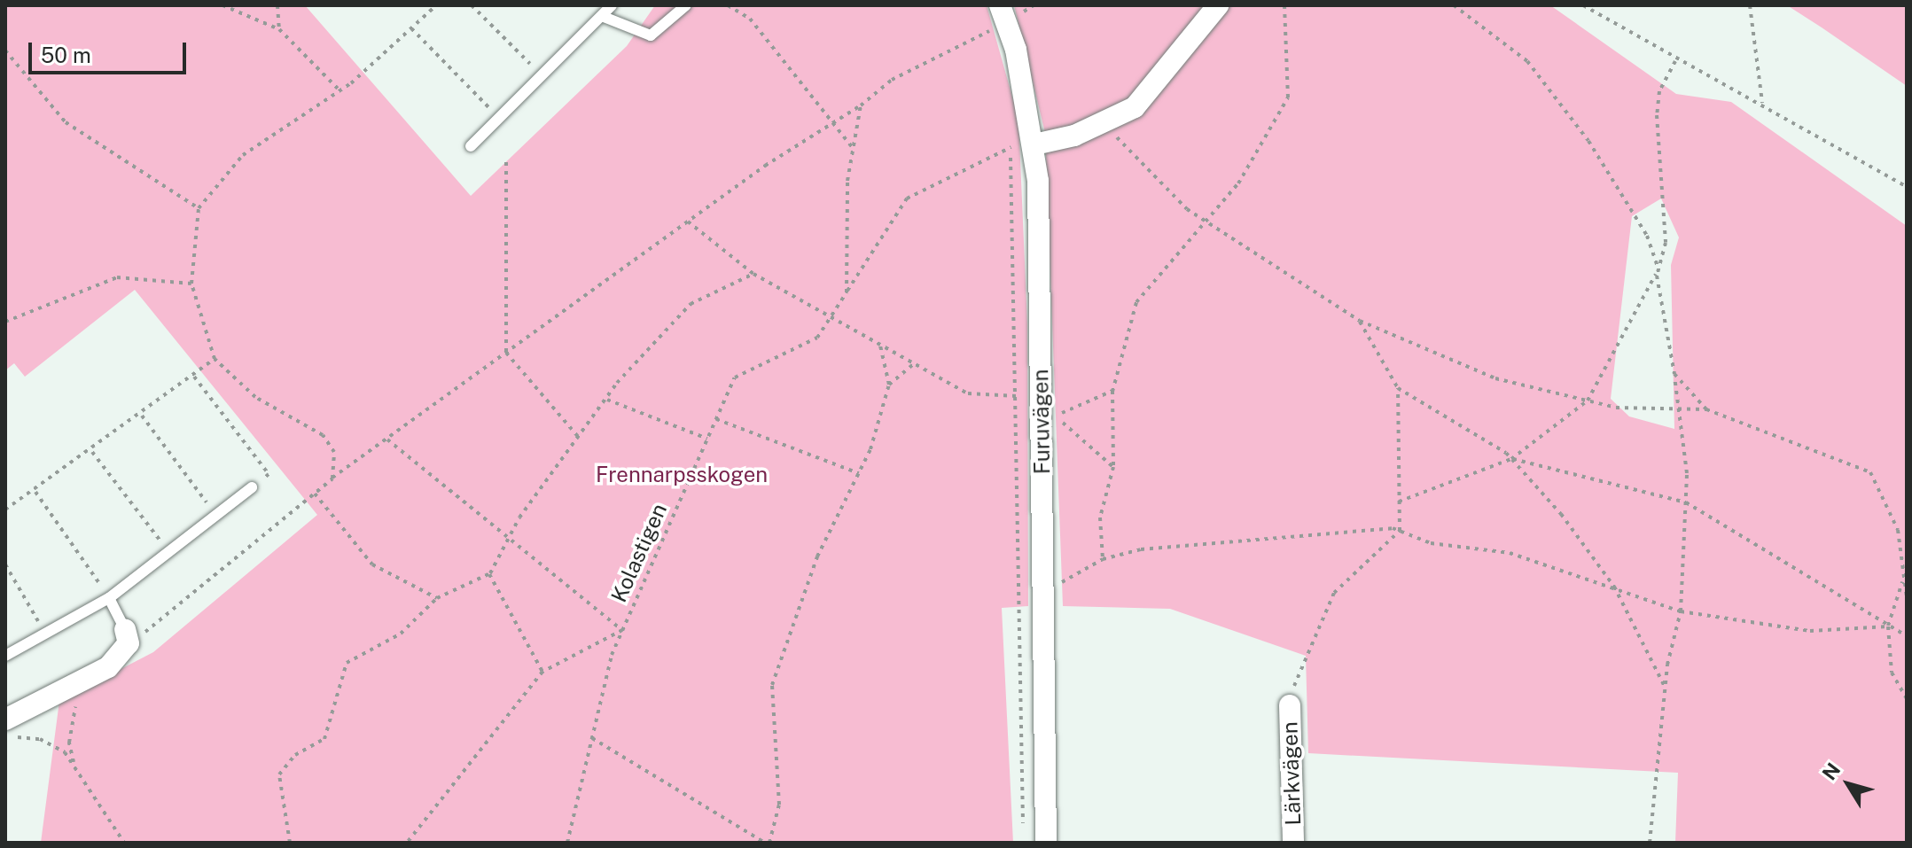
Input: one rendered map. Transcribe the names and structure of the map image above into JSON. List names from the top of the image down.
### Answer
{
  "streets": {
    "street": ["Furuvägen", "Lärkvägen"],
    "path": ["Kolastigen"]
  },
  "parks": ["Frennarpsskogen"],
  "scale_bar": "50 m",
  "north": "top left"
}
